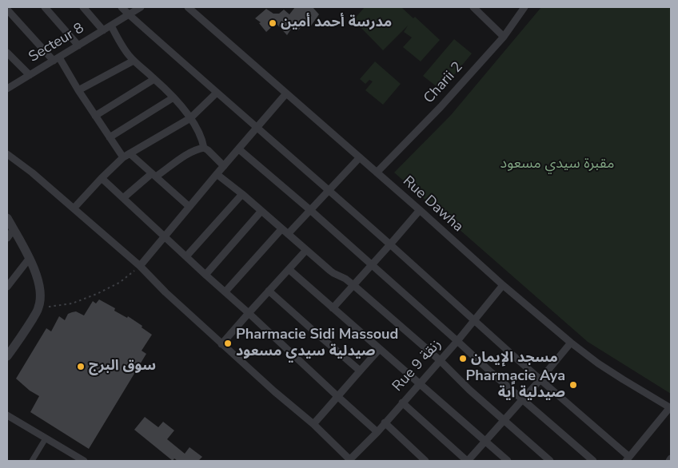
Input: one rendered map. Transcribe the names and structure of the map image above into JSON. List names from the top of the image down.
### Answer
{
  "streets": {
    "street": [
      "Secteur 8",
      "Charii 2",
      "Rue Dawha",
      "Rue 9 زنقة"
    ]
  },
  "crossings": [
    ["Charii 2", "Rue Dawha"],
    ["Rue Dawha", "Rue 9 زنقة"]
  ],
  "parks": ["مقبرة سيدي مسعود"],
  "places": [
    "مدرسة أحمد أمين",
    "Pharmacie Sidi Massoud صيدلية سيدي مسعود",
    "مسجد الإيمان",
    "سوق البرج",
    "Pharmacie Aya صيدلية اًية"
  ]
}
